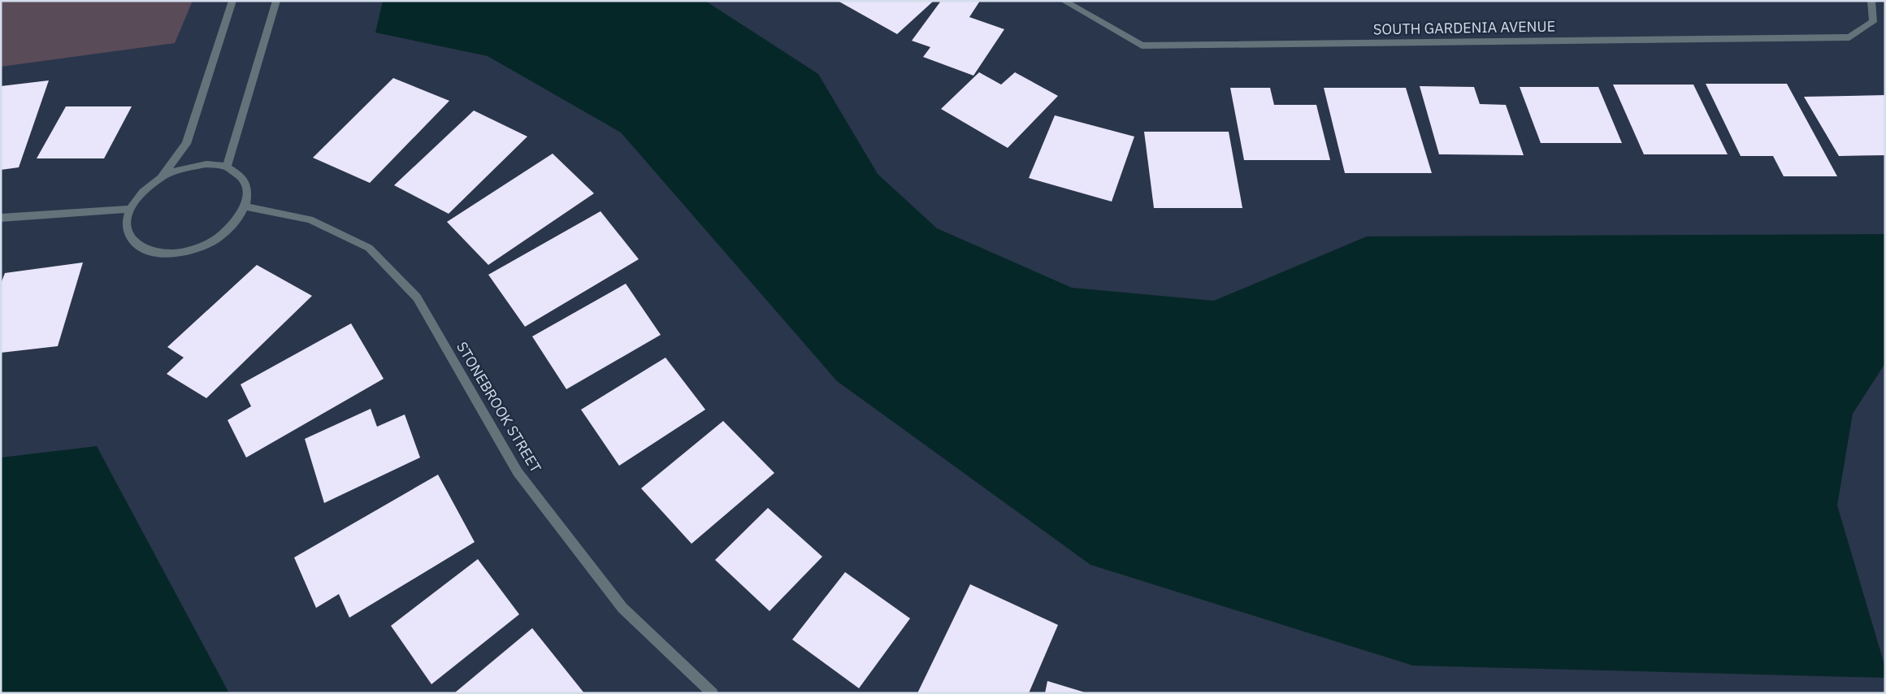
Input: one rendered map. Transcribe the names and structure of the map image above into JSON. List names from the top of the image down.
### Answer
{
  "streets": {
    "street": ["SOUTH GARDENIA AVENUE", "STONEBROOK STREET"]
  }
}
